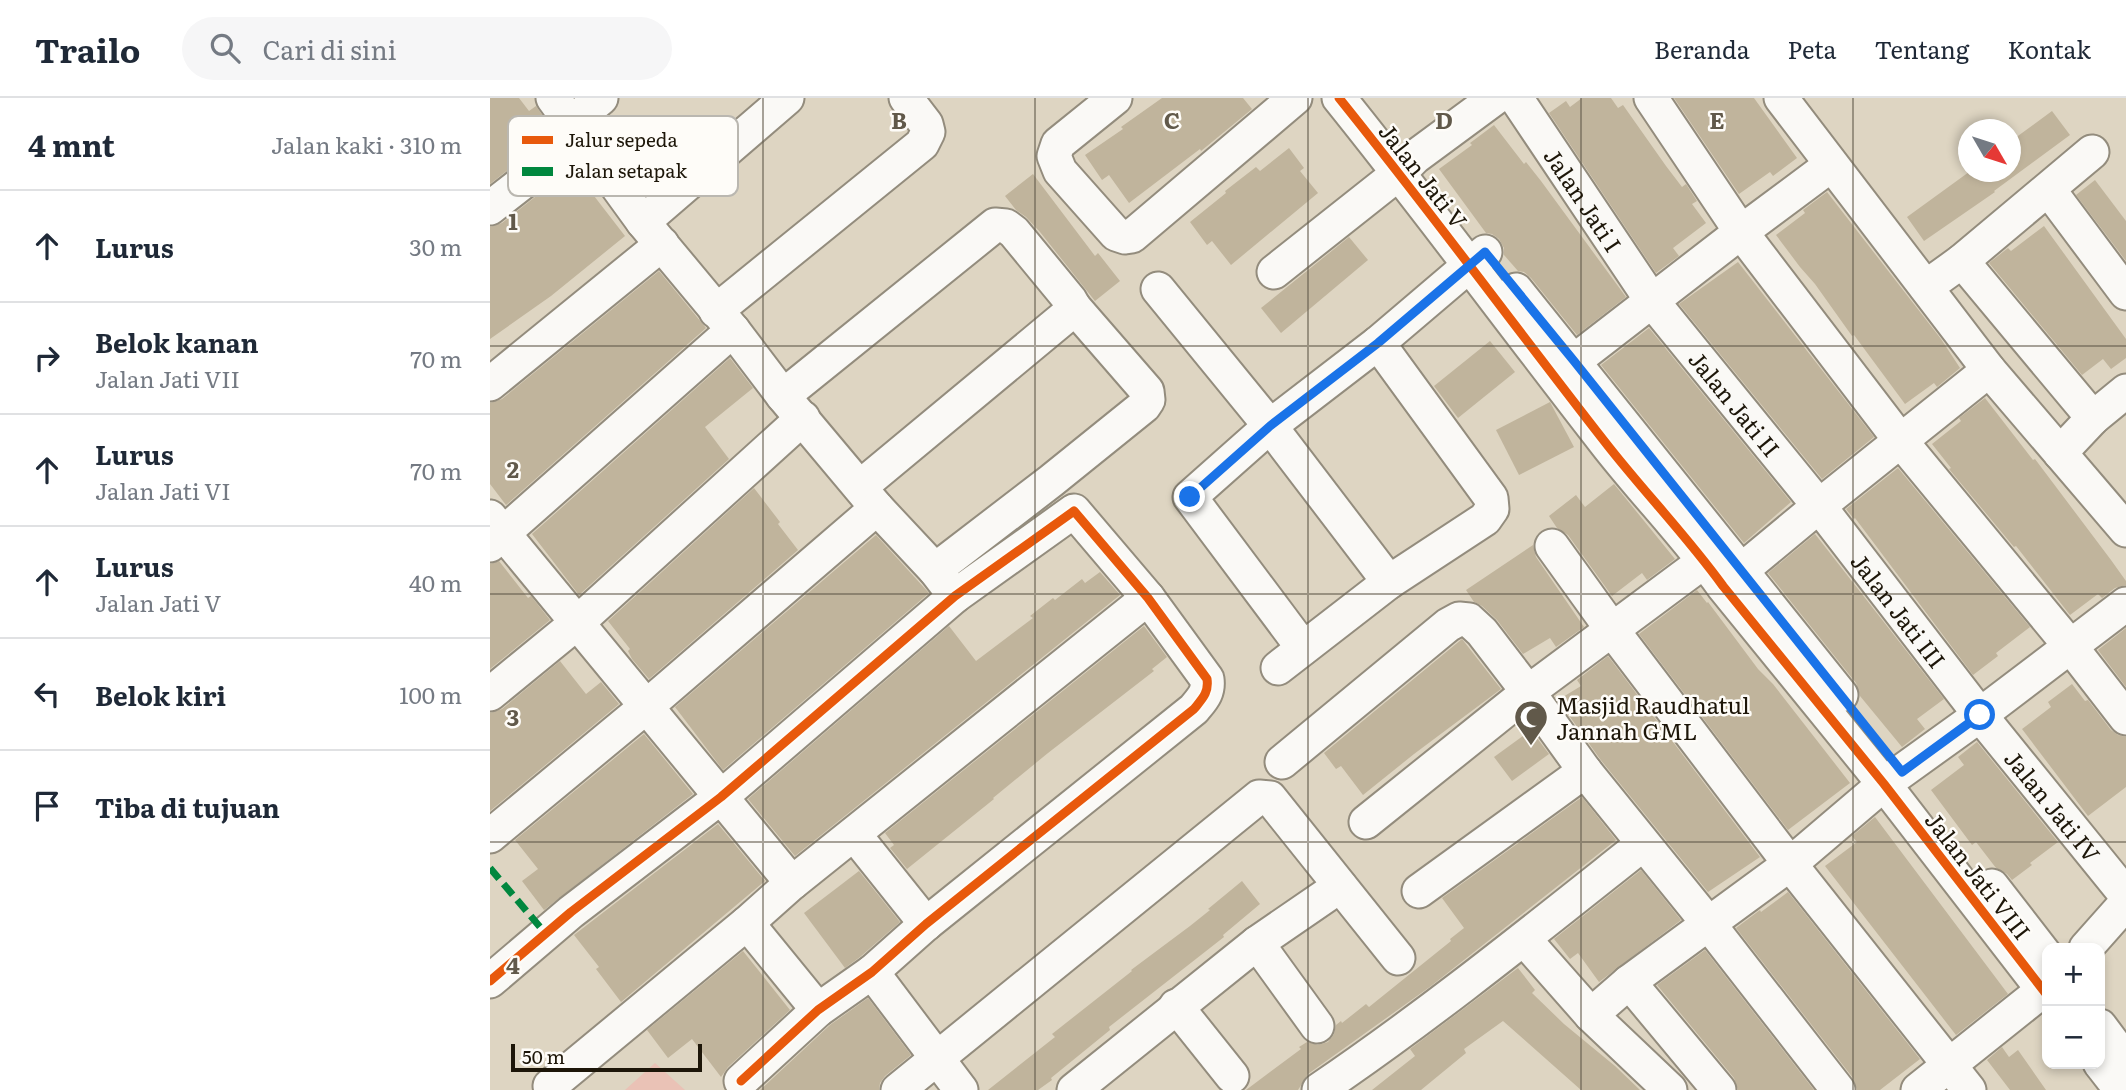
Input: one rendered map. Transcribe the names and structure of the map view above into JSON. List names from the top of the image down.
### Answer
{
  "streets": {
    "street": [
      "Jalan Jati V",
      "Jalan Jati I",
      "Jalan Jati II",
      "Jalan Jati III",
      "Jalan Jati IV",
      "Jalan Jati VIII"
    ]
  },
  "crossings": [
    ["Jalan Jati V", "Jalan Jati VIII"],
    ["Jalan Jati I", "Jalan Jati II"],
    ["Jalan Jati II", "Jalan Jati III"],
    ["Jalan Jati III", "Jalan Jati IV"]
  ],
  "places": {
    "mosque": ["Masjid Raudhatul Jannah GML"]
  },
  "legend": ["Jalur sepeda", "Jalan setapak"],
  "scale_bar": "50 m",
  "north": "bottom right",
  "page": {
    "header": "Trailo",
    "search": "Cari di sini",
    "nav": [
      "Beranda",
      "Peta",
      "Tentang",
      "Kontak"
    ],
    "heading": ["4 mnt", "Jalan kaki · 310 m"],
    "list": [
      ["Lurus", "30 m"],
      ["Belok kanan", "Jalan Jati VII", "70 m"],
      ["Lurus", "Jalan Jati VI", "70 m"],
      ["Lurus", "Jalan Jati V", "40 m"],
      ["Belok kiri", "100 m"],
      "Tiba di tujuan"
    ],
    "map_buttons": ["+", "−"],
    "scale": "50 m"
  },
  "grid": {
    "columns": [
      "B",
      "C",
      "D",
      "E"
    ],
    "rows": [
      "1",
      "2",
      "3",
      "4"
    ]
  }
}
